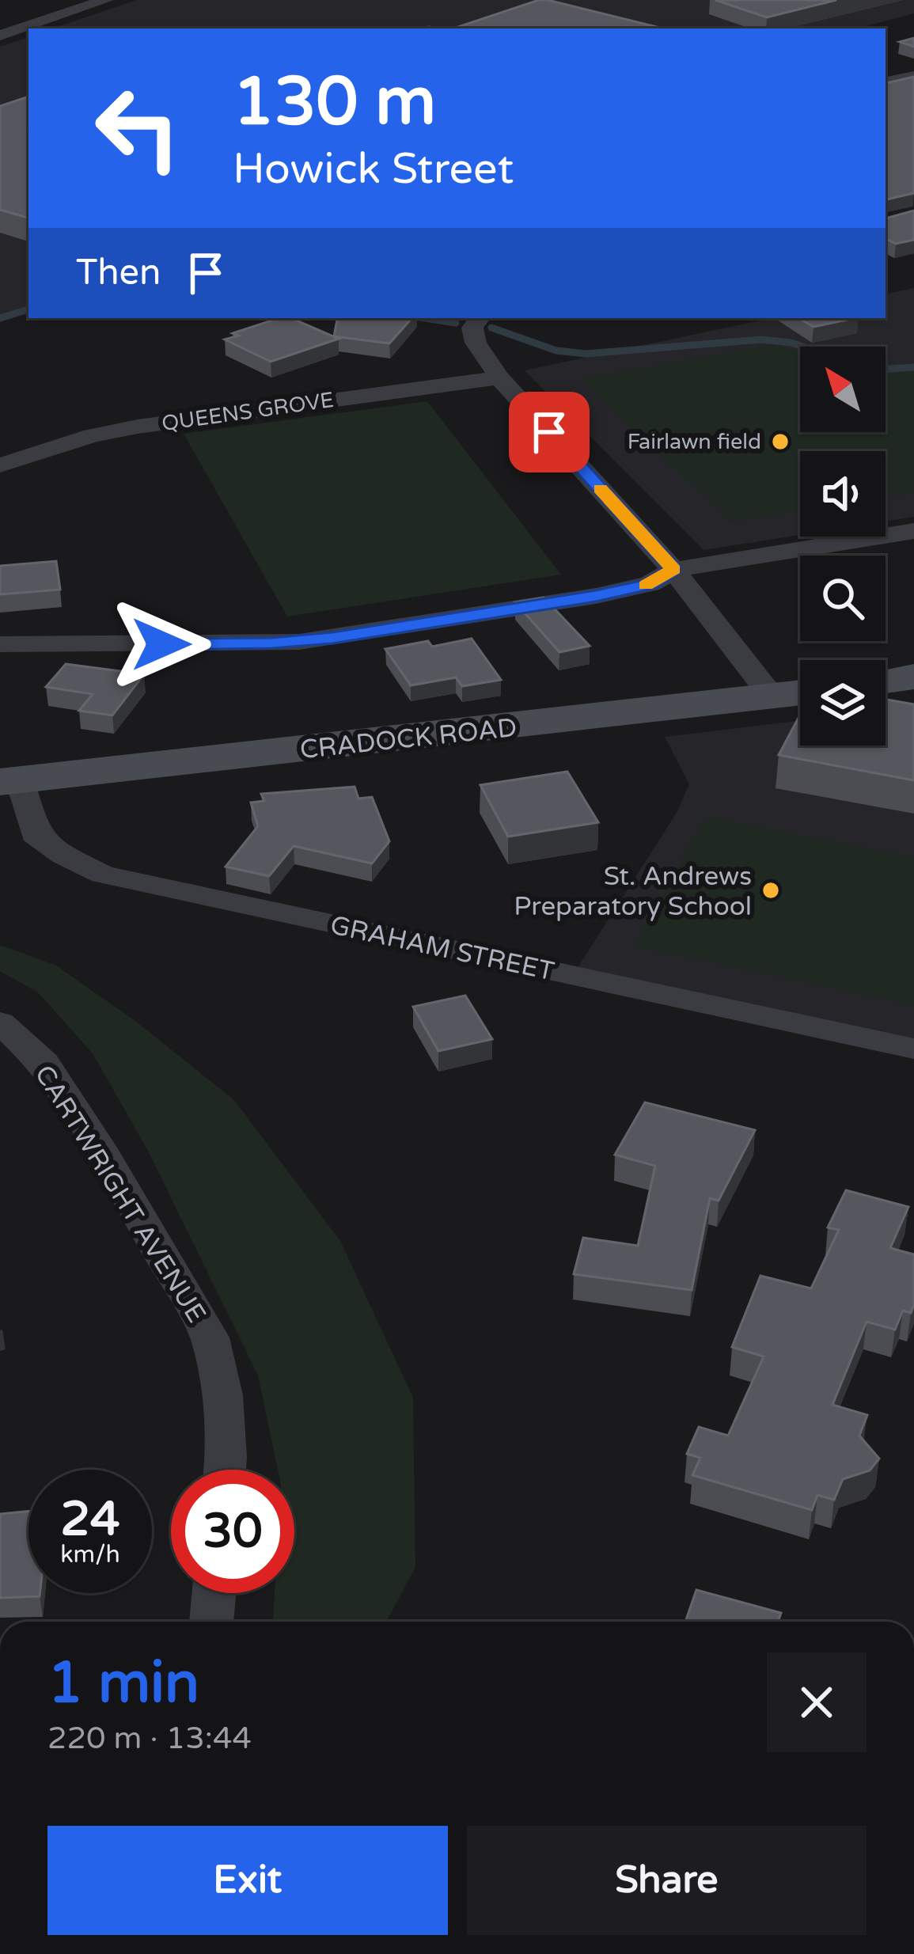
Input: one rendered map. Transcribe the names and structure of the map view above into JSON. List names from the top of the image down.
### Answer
{
  "streets": {
    "main road": ["CRADOCK ROAD"],
    "street": ["QUEENS GROVE", "GRAHAM STREET", "CARTWRIGHT AVENUE"]
  },
  "crossings": [
    ["CRADOCK ROAD", "GRAHAM STREET"]
  ],
  "places": ["Fairlawn field", "St. Andrews Preparatory School"],
  "north": "top left",
  "page": {
    "turn": ["130 m", "Howick Street"],
    "then": "Then",
    "speed": "24 km/h",
    "limit": "30",
    "heading": ["1 min", "220 m · 13:44"],
    "buttons": ["Exit", "Share"]
  }
}
